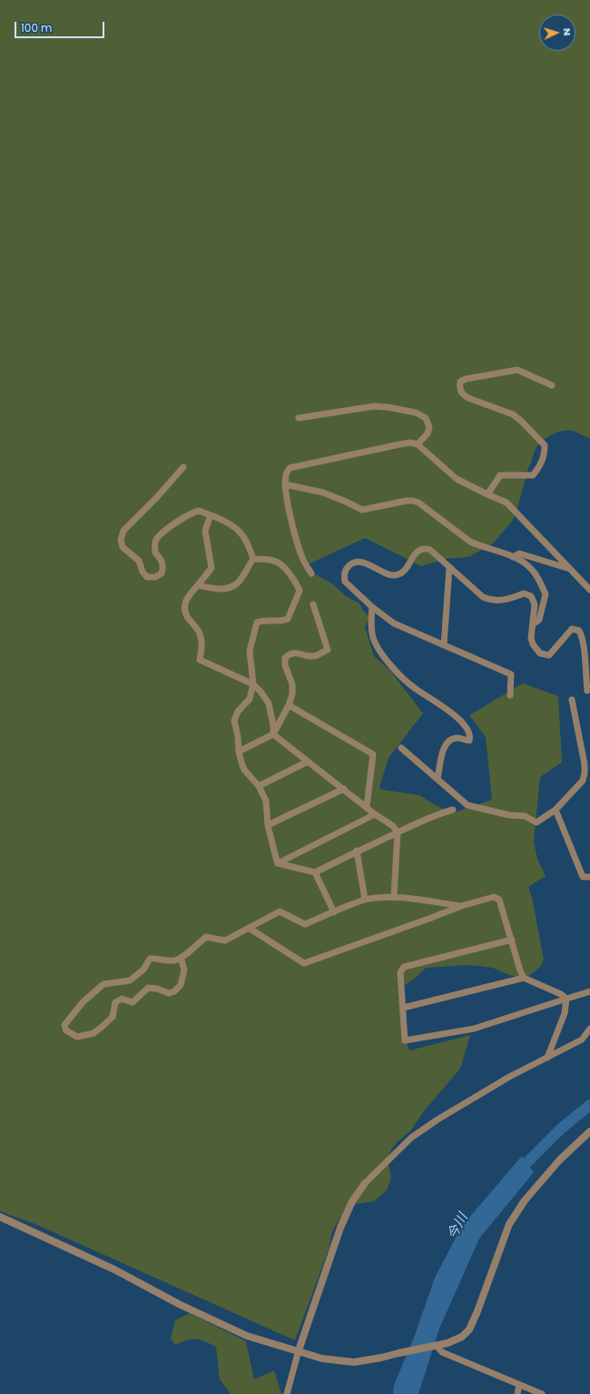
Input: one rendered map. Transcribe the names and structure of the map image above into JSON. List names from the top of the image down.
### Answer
{
  "water": ["今川"],
  "scale_bar": "100 m",
  "north": "right"
}
